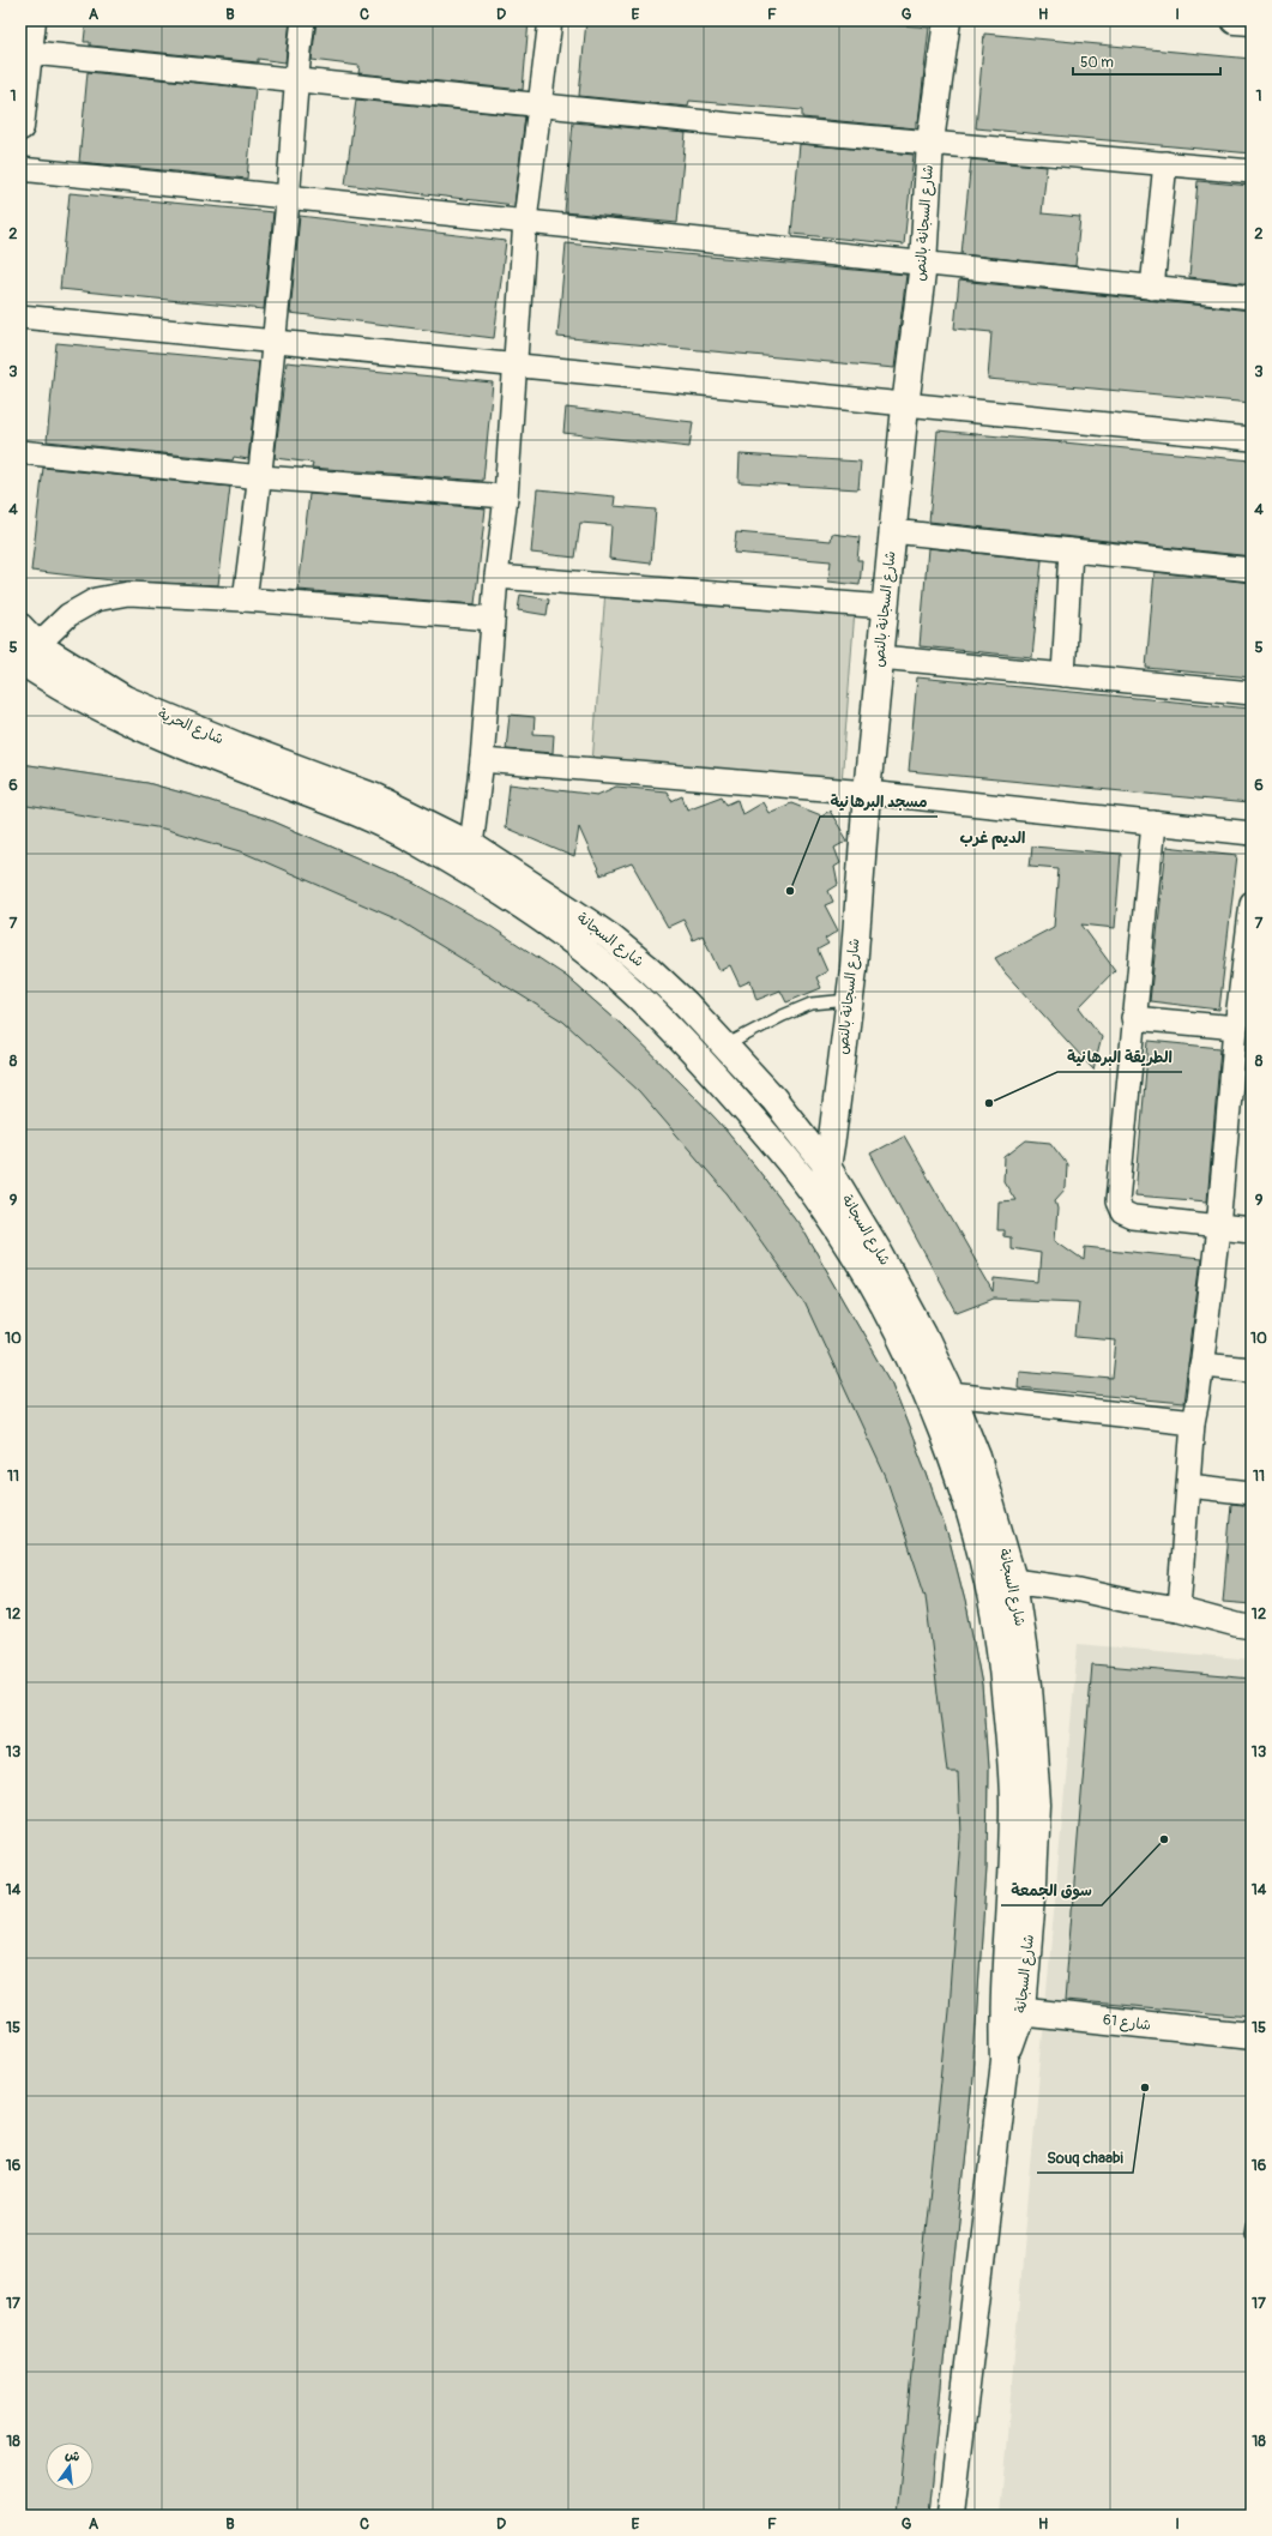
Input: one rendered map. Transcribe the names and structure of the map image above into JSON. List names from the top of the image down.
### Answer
{
  "streets": {
    "main road": [
      "شارع السجانة بالنص",
      "شارع الحرية",
      "شارع السجانة",
      "شارع 61"
    ]
  },
  "crossings": [
    ["شارع السجانة بالنص", "شارع السجانة"],
    ["شارع الحرية", "شارع السجانة"],
    ["شارع السجانة", "شارع 61"]
  ],
  "districts": ["الديم غرب"],
  "places": [
    "مسجد البرهانية",
    "الطريقة البرهانية",
    "سوق الجمعة",
    "Souq chaabi"
  ],
  "scale_bar": "50 m",
  "north": "top",
  "grid": {
    "columns": [
      "A",
      "B",
      "C",
      "D",
      "E",
      "F",
      "G",
      "H",
      "I"
    ],
    "rows": [
      "1",
      "2",
      "3",
      "4",
      "5",
      "6",
      "7",
      "8",
      "9",
      "10",
      "11",
      "12",
      "13",
      "14",
      "15",
      "16",
      "17",
      "18"
    ]
  }
}
